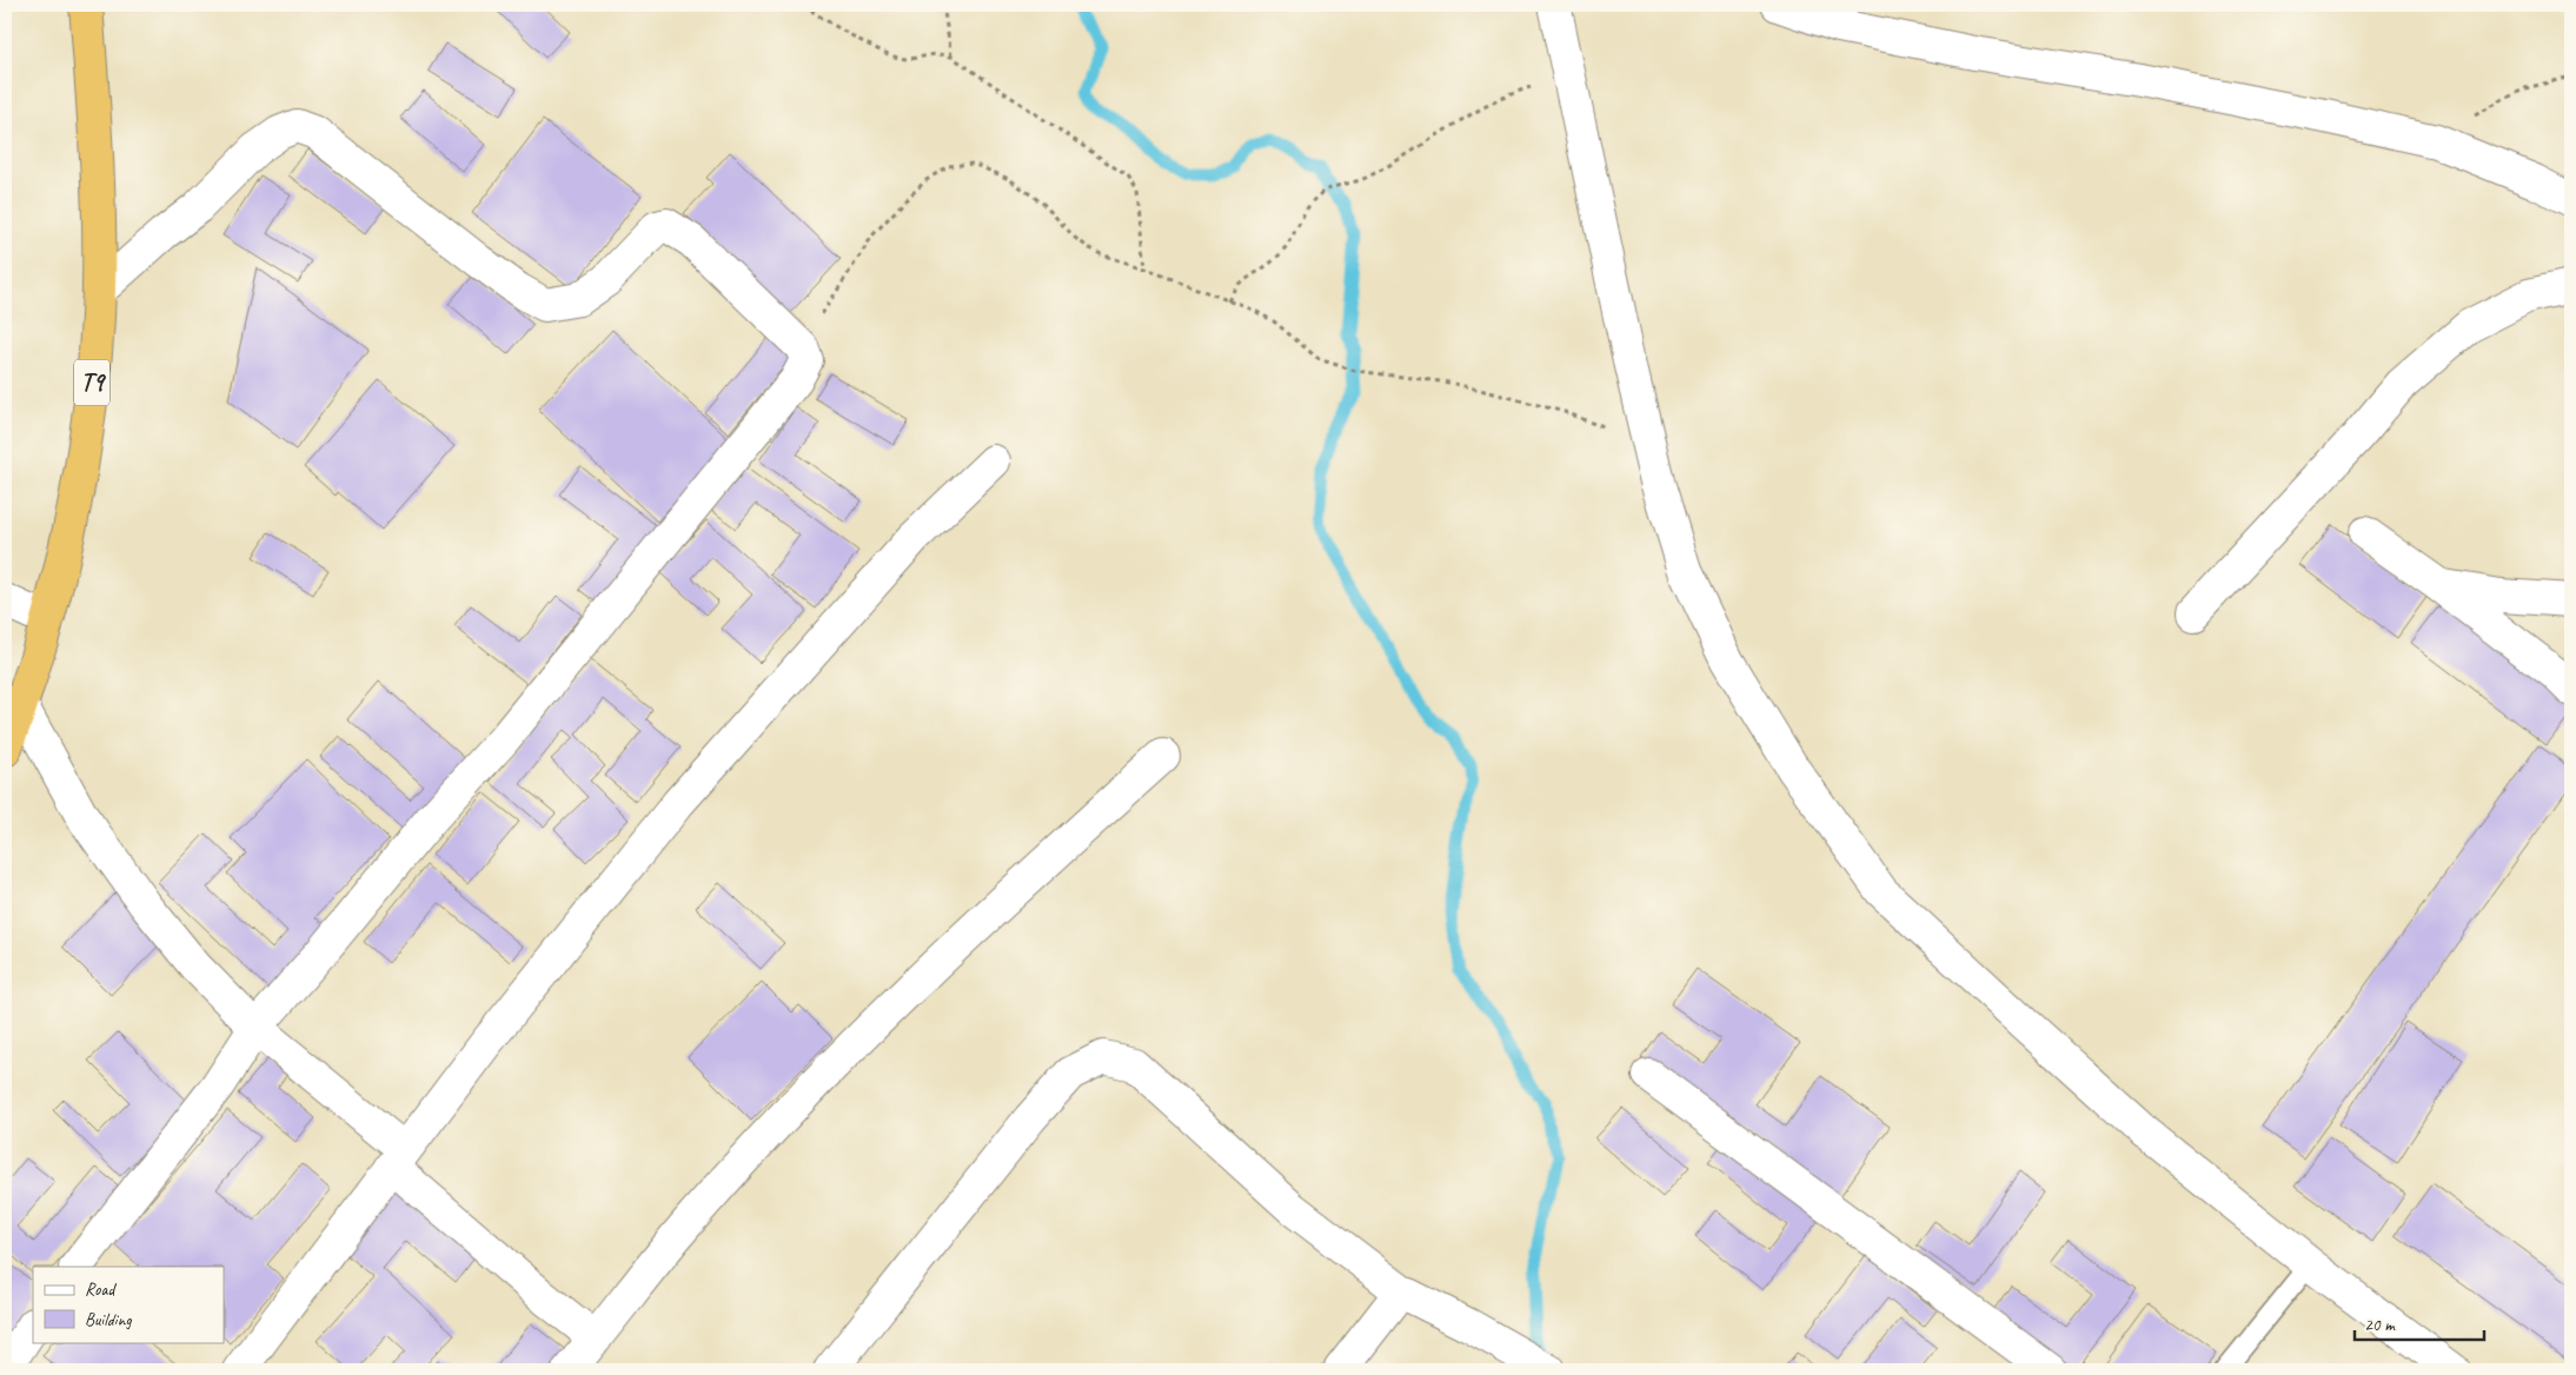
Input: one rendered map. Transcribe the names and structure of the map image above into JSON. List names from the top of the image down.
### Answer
{
  "streets": {
    "highway": ["T9"]
  },
  "legend": ["Road", "Building"],
  "scale_bar": "20 m"
}
